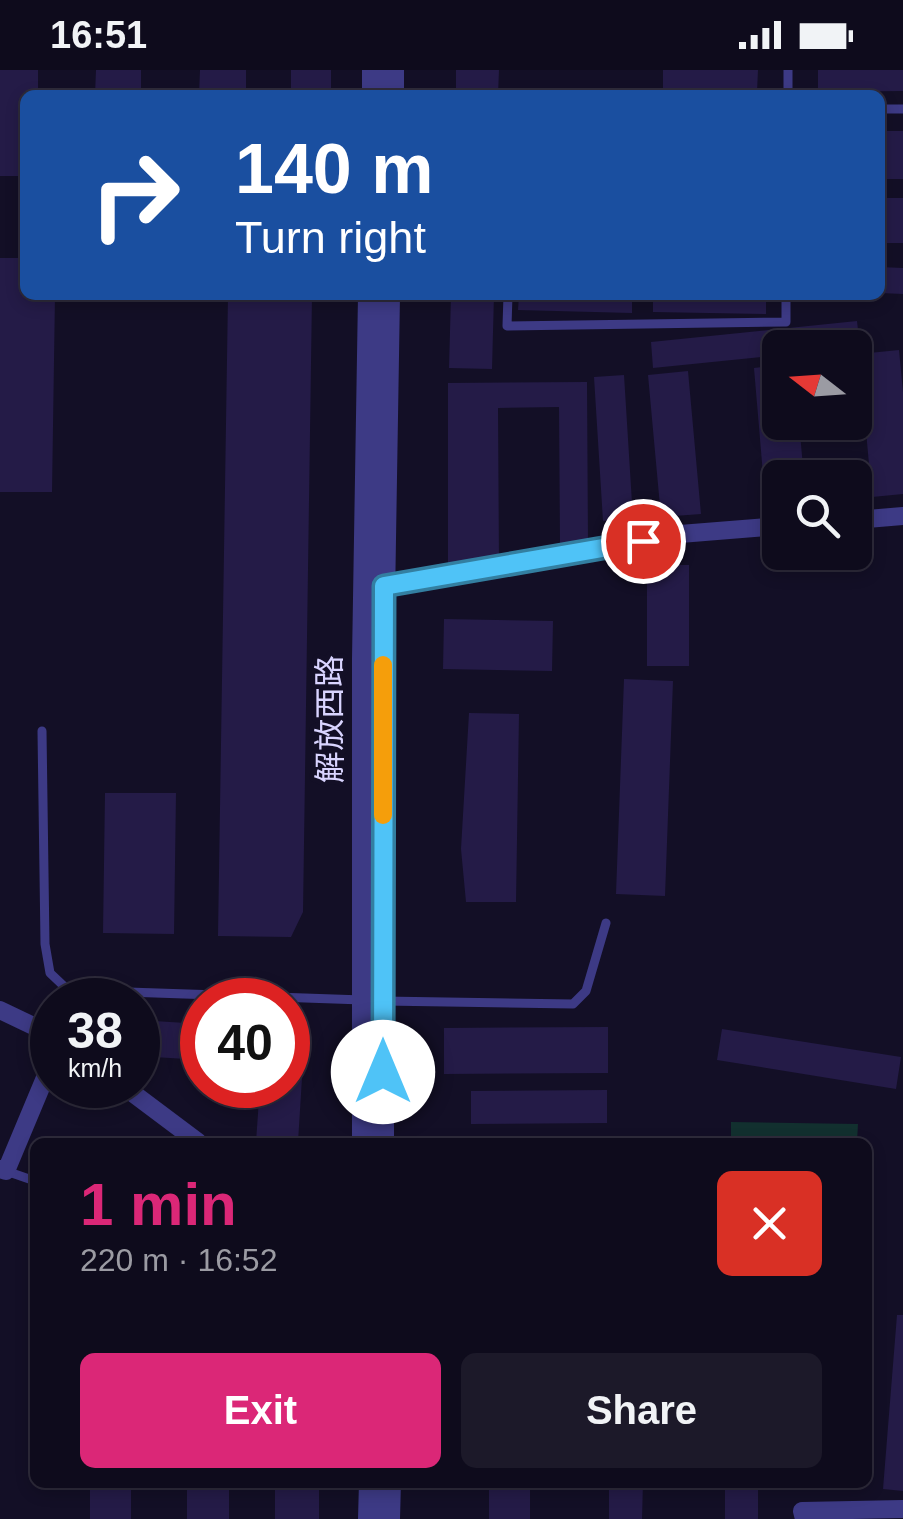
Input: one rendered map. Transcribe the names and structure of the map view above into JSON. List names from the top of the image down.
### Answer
{
  "streets": {
    "street": ["解放西路"]
  },
  "north": "left",
  "page": {
    "status": "16:51",
    "turn": ["140 m", "Turn right"],
    "speed": "38 km/h",
    "limit": "40",
    "heading": ["1 min", "220 m · 16:52"],
    "buttons": ["Exit", "Share"]
  }
}
